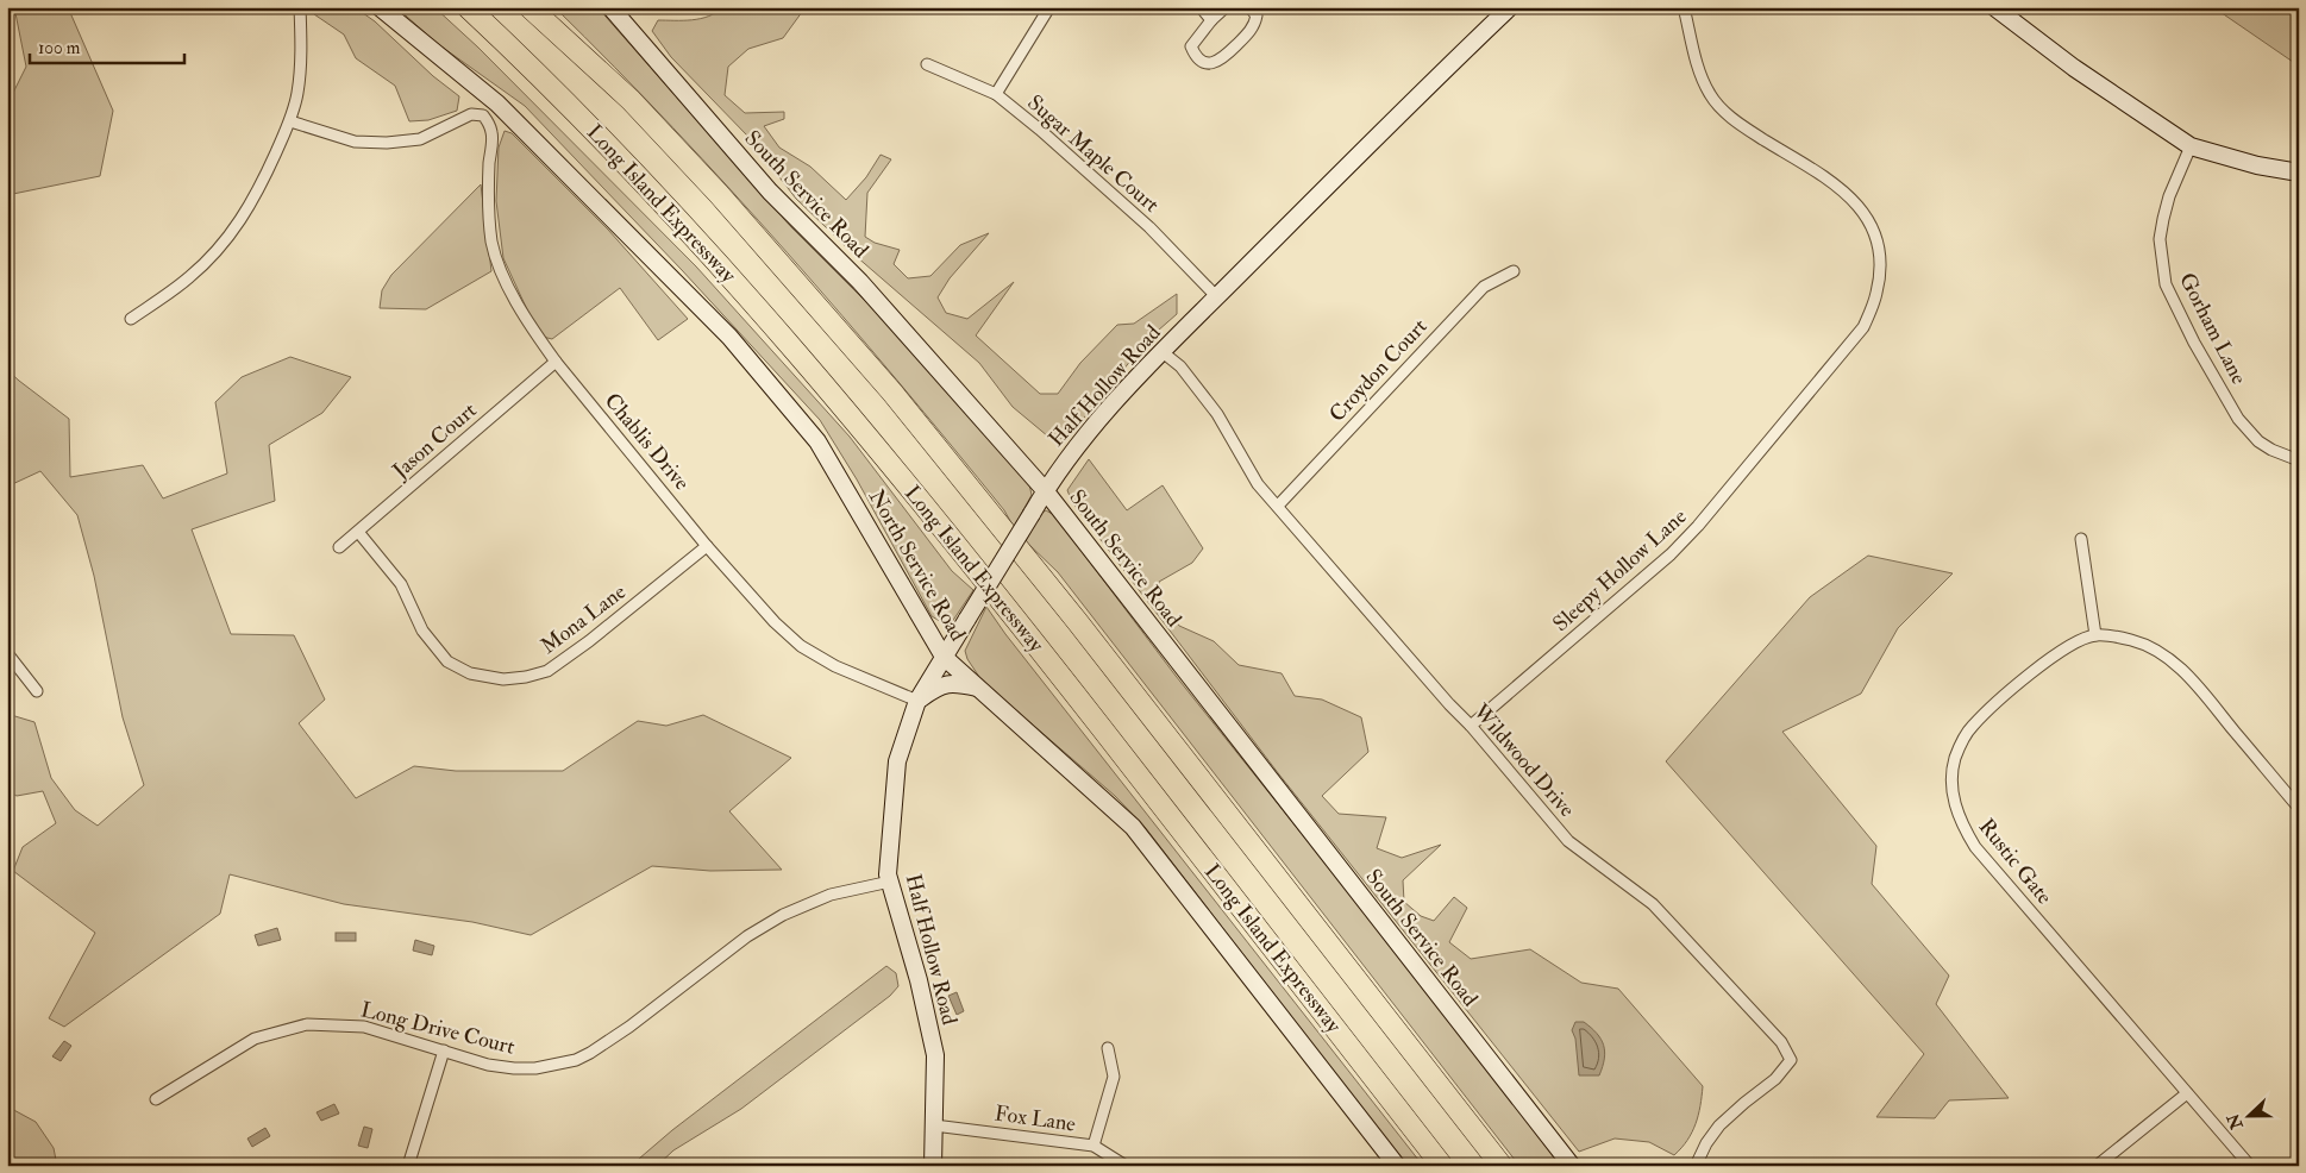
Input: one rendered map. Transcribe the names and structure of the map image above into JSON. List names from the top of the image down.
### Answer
{
  "streets": {
    "highway": ["Long Island Expressway"],
    "main road": ["South Service Road", "Half Hollow Road", "North Service Road"],
    "street": [
      "Sugar Maple Court",
      "Gorham Lane",
      "Croydon Court",
      "Jason Court",
      "Chablis Drive",
      "Sleepy Hollow Lane",
      "Mona Lane",
      "Wildwood Drive",
      "Rustic Gate",
      "Long Drive Court",
      "Fox Lane"
    ]
  },
  "crossings": [
    ["Sugar Maple Court", "Half Hollow Road"],
    ["South Service Road", "Half Hollow Road"],
    ["Croydon Court", "Wildwood Drive"],
    ["Half Hollow Road", "Chablis Drive"],
    ["Half Hollow Road", "North Service Road"],
    ["Half Hollow Road", "Wildwood Drive"],
    ["Half Hollow Road", "Long Drive Court"],
    ["Half Hollow Road", "Fox Lane"],
    ["Jason Court", "Chablis Drive"],
    ["Jason Court", "Mona Lane"],
    ["Chablis Drive", "Mona Lane"],
    ["Sleepy Hollow Lane", "Wildwood Drive"]
  ],
  "scale_bar": "100 m",
  "north": "left"
}
